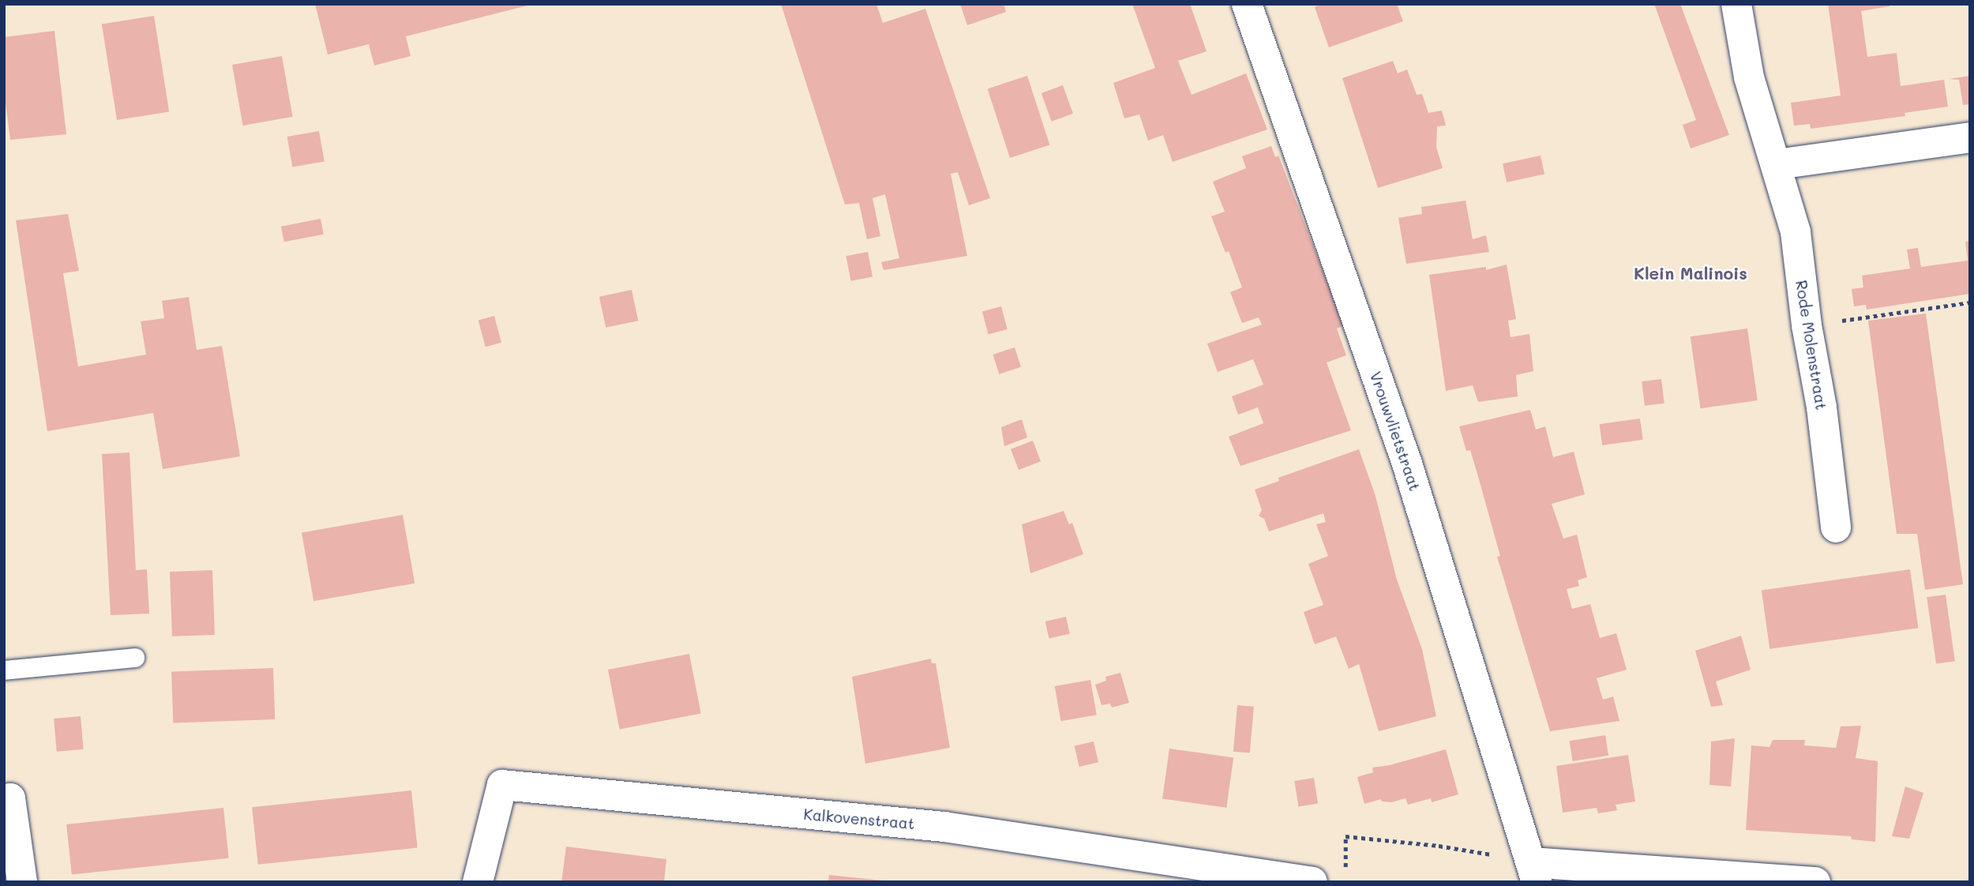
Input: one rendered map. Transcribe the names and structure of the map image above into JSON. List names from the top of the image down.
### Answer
{
  "streets": {
    "street": ["Rode Molenstraat", "Vrouwvlietstraat", "Kalkovenstraat"]
  },
  "districts": ["Klein Malinois"]
}
